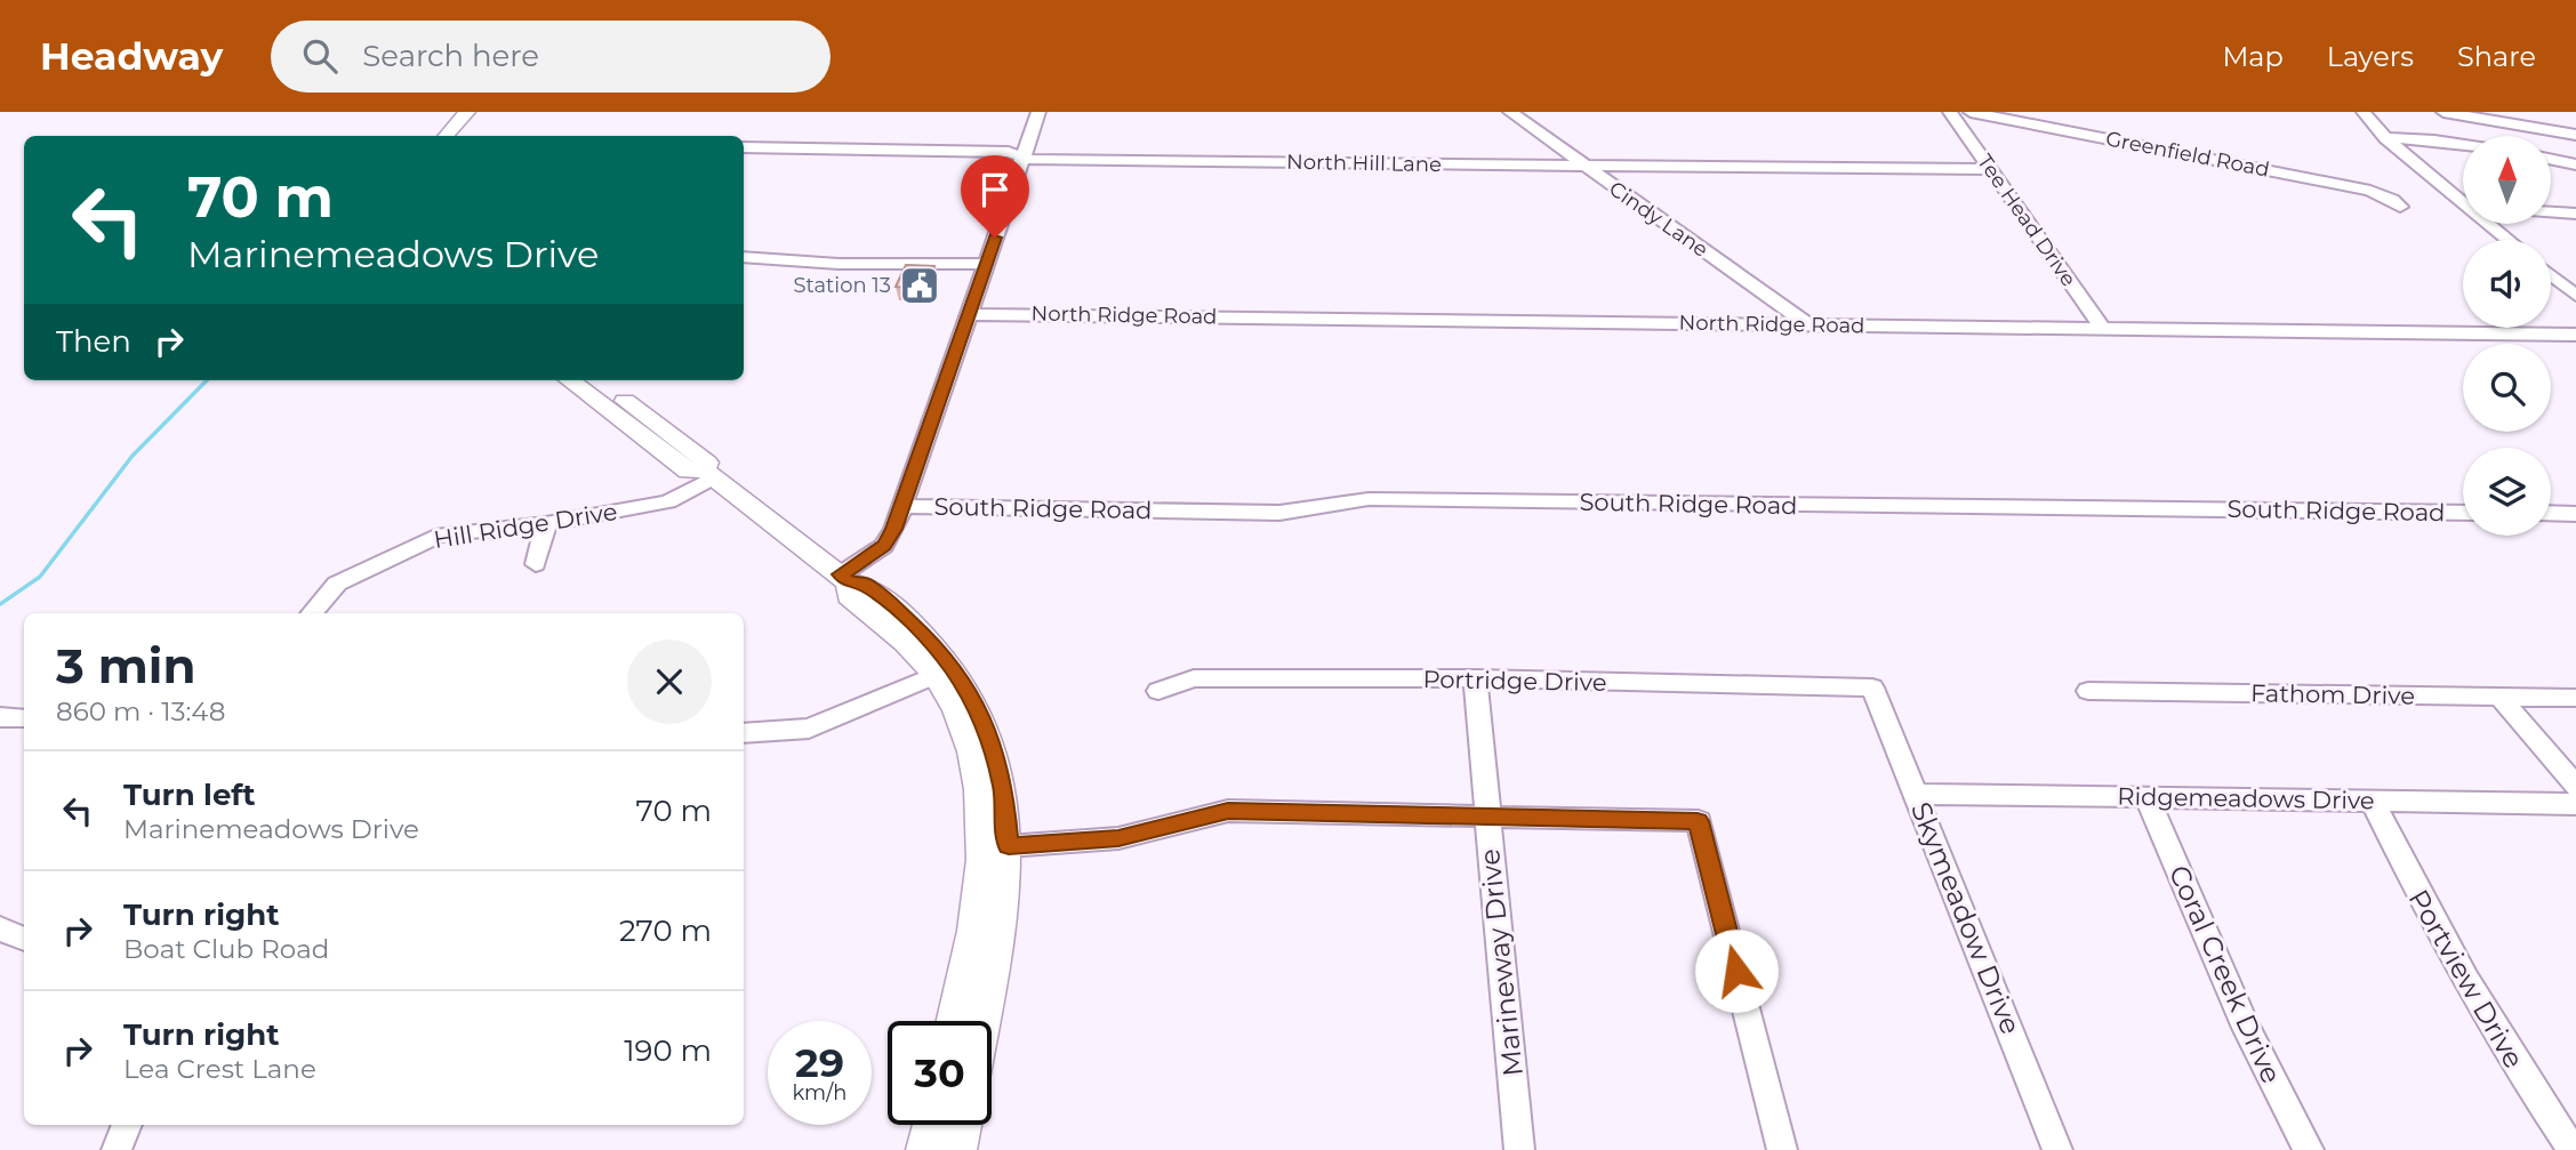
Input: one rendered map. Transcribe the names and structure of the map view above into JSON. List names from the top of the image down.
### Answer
{
  "streets": {
    "street": [
      "Greenfield Road",
      "North Hill Lane",
      "Cindy Lane",
      "Tee Head Drive",
      "North Ridge Road",
      "South Ridge Road",
      "Hill Ridge Drive",
      "Portridge Drive",
      "Fathom Drive",
      "Ridgemeadows Drive",
      "Skymeadow Drive",
      "Marineway Drive",
      "Coral Creek Drive",
      "Portview Drive"
    ]
  },
  "crossings": [
    ["North Hill Lane", "Cindy Lane"],
    ["North Hill Lane", "Tee Head Drive"],
    ["Cindy Lane", "North Ridge Road"],
    ["Tee Head Drive", "North Ridge Road"],
    ["Portridge Drive", "Skymeadow Drive"],
    ["Portridge Drive", "Marineway Drive"],
    ["Ridgemeadows Drive", "Skymeadow Drive"],
    ["Ridgemeadows Drive", "Coral Creek Drive"],
    ["Ridgemeadows Drive", "Portview Drive"]
  ],
  "places": {
    "public building": ["Station 13"]
  },
  "north": "top",
  "page": {
    "header": "Headway",
    "search": "Search here",
    "nav": ["Map", "Layers", "Share"],
    "turn": ["70 m", "Marinemeadows Drive"],
    "then": "Then",
    "heading": ["3 min", "860 m · 13:48"],
    "list": [
      {
        "name": "Turn left",
        "note": "Marinemeadows Drive",
        "value": "70 m"
      },
      {
        "name": "Turn right",
        "note": "Boat Club Road",
        "value": "270 m"
      },
      {
        "name": "Turn right",
        "note": "Lea Crest Lane",
        "value": "190 m"
      }
    ],
    "speed": "29 km/h",
    "limit": "30"
  }
}
